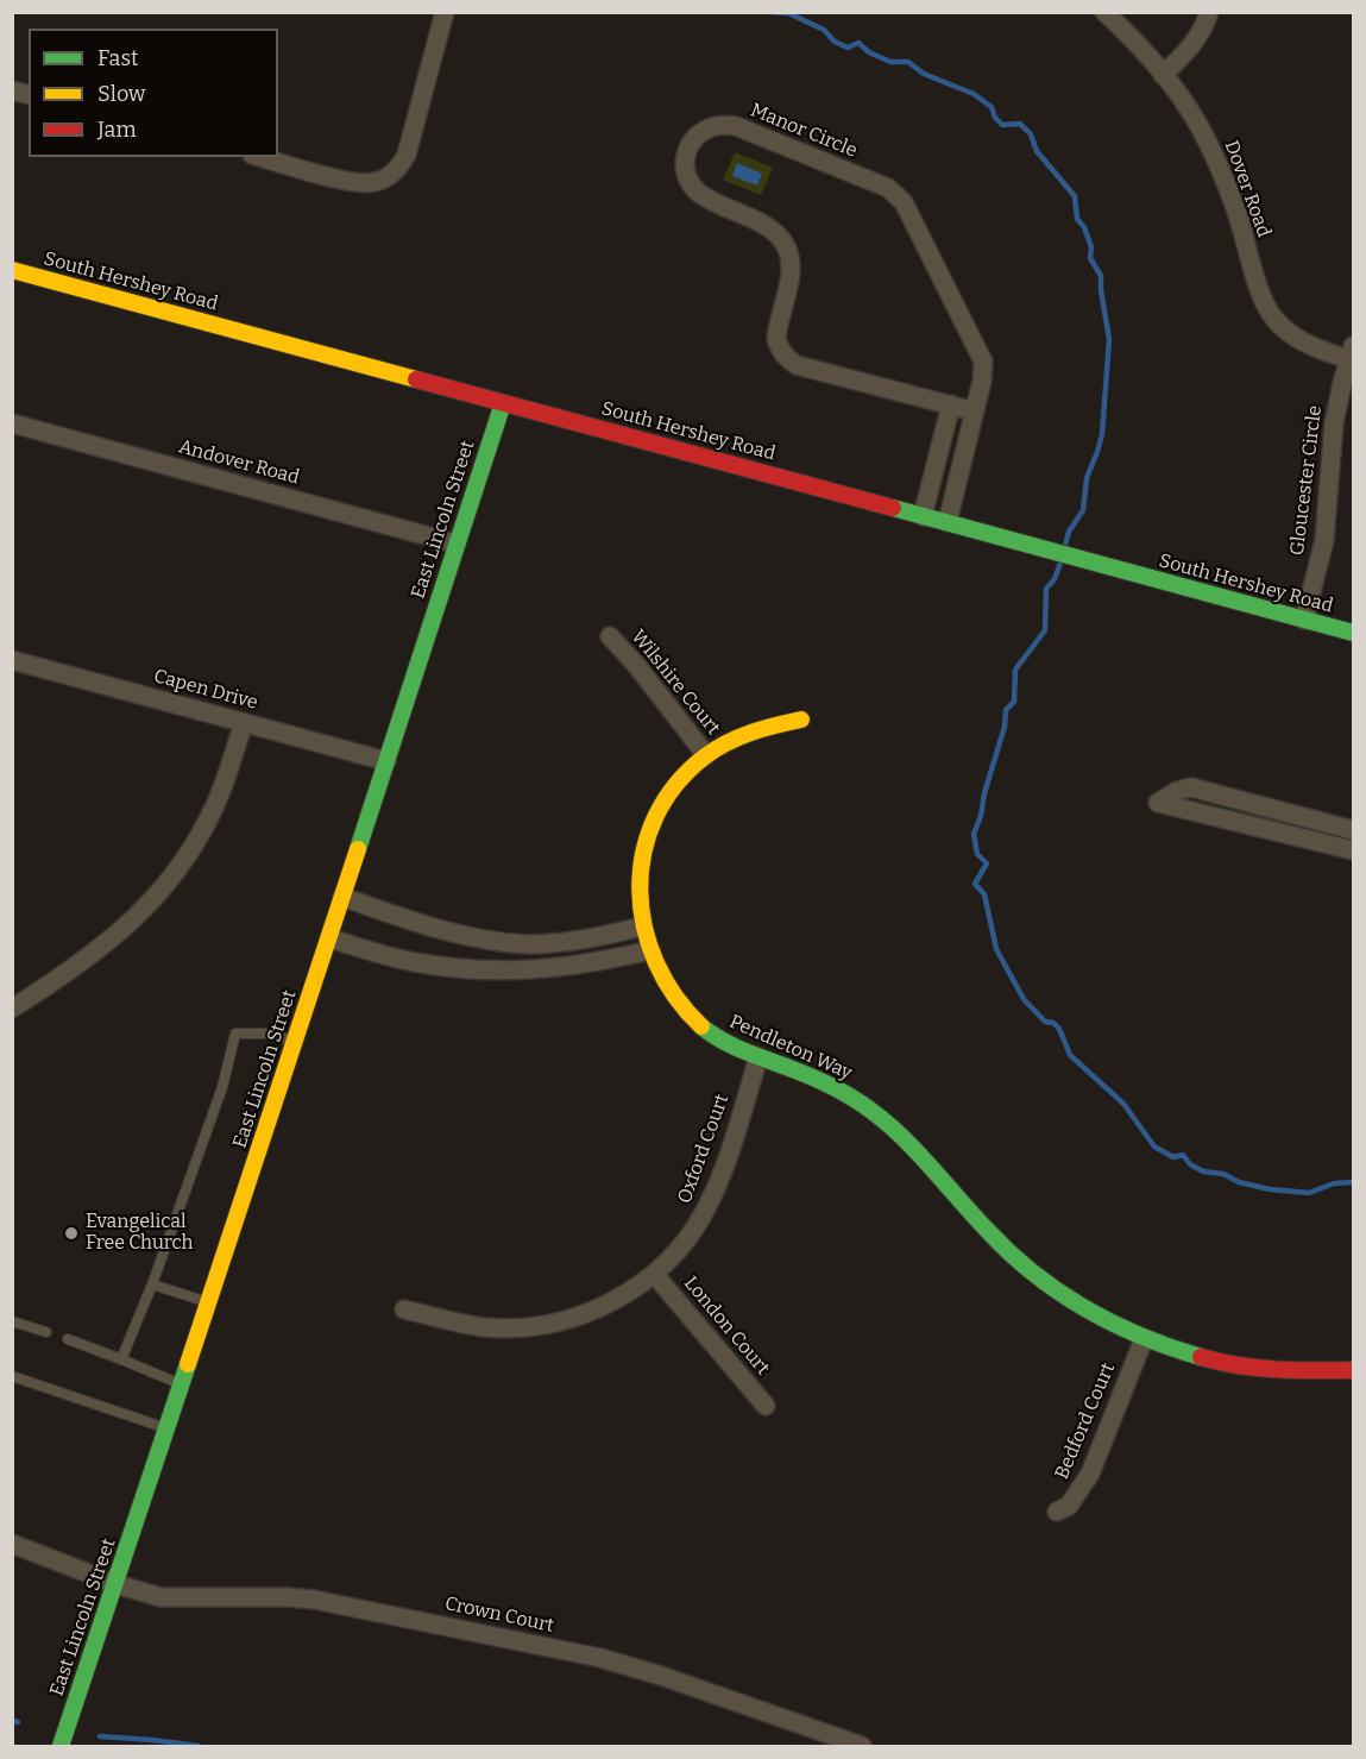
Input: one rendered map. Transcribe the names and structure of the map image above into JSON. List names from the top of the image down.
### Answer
{
  "streets": {
    "main road": ["South Hershey Road", "East Lincoln Street", "Pendleton Way"],
    "street": [
      "Manor Circle",
      "Dover Road",
      "Andover Road",
      "Gloucester Circle",
      "Wilshire Court",
      "Capen Drive",
      "Oxford Court",
      "London Court",
      "Bedford Court",
      "Crown Court"
    ]
  },
  "crossings": [
    ["Manor Circle", "South Hershey Road"],
    ["Dover Road", "Gloucester Circle"],
    ["South Hershey Road", "Gloucester Circle"],
    ["South Hershey Road", "East Lincoln Street"],
    ["Andover Road", "East Lincoln Street"],
    ["East Lincoln Street", "Capen Drive"],
    ["East Lincoln Street", "Crown Court"],
    ["Wilshire Court", "Pendleton Way"],
    ["Pendleton Way", "Oxford Court"],
    ["Pendleton Way", "Bedford Court"],
    ["Oxford Court", "London Court"]
  ],
  "places": ["Evangelical Free Church"],
  "legend": ["Fast", "Slow", "Jam"]
}
